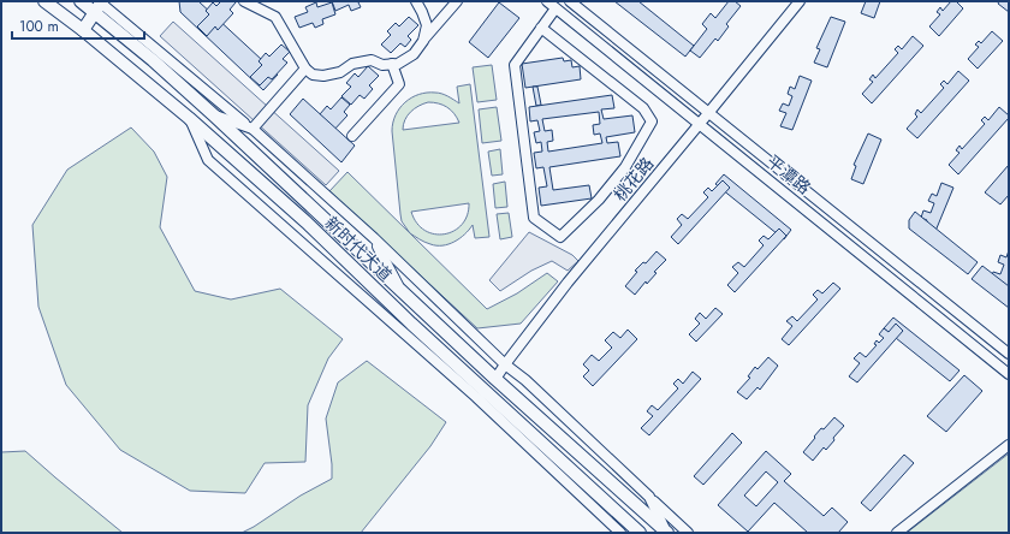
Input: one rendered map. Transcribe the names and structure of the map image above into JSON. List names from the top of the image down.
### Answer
{
  "streets": {
    "main road": ["新时代大道"],
    "street": ["平潭路", "桃花路"]
  },
  "crossings": [
    ["平潭路", "桃花路"],
    ["桃花路", "新时代大道"]
  ],
  "scale_bar": "100 m"
}
